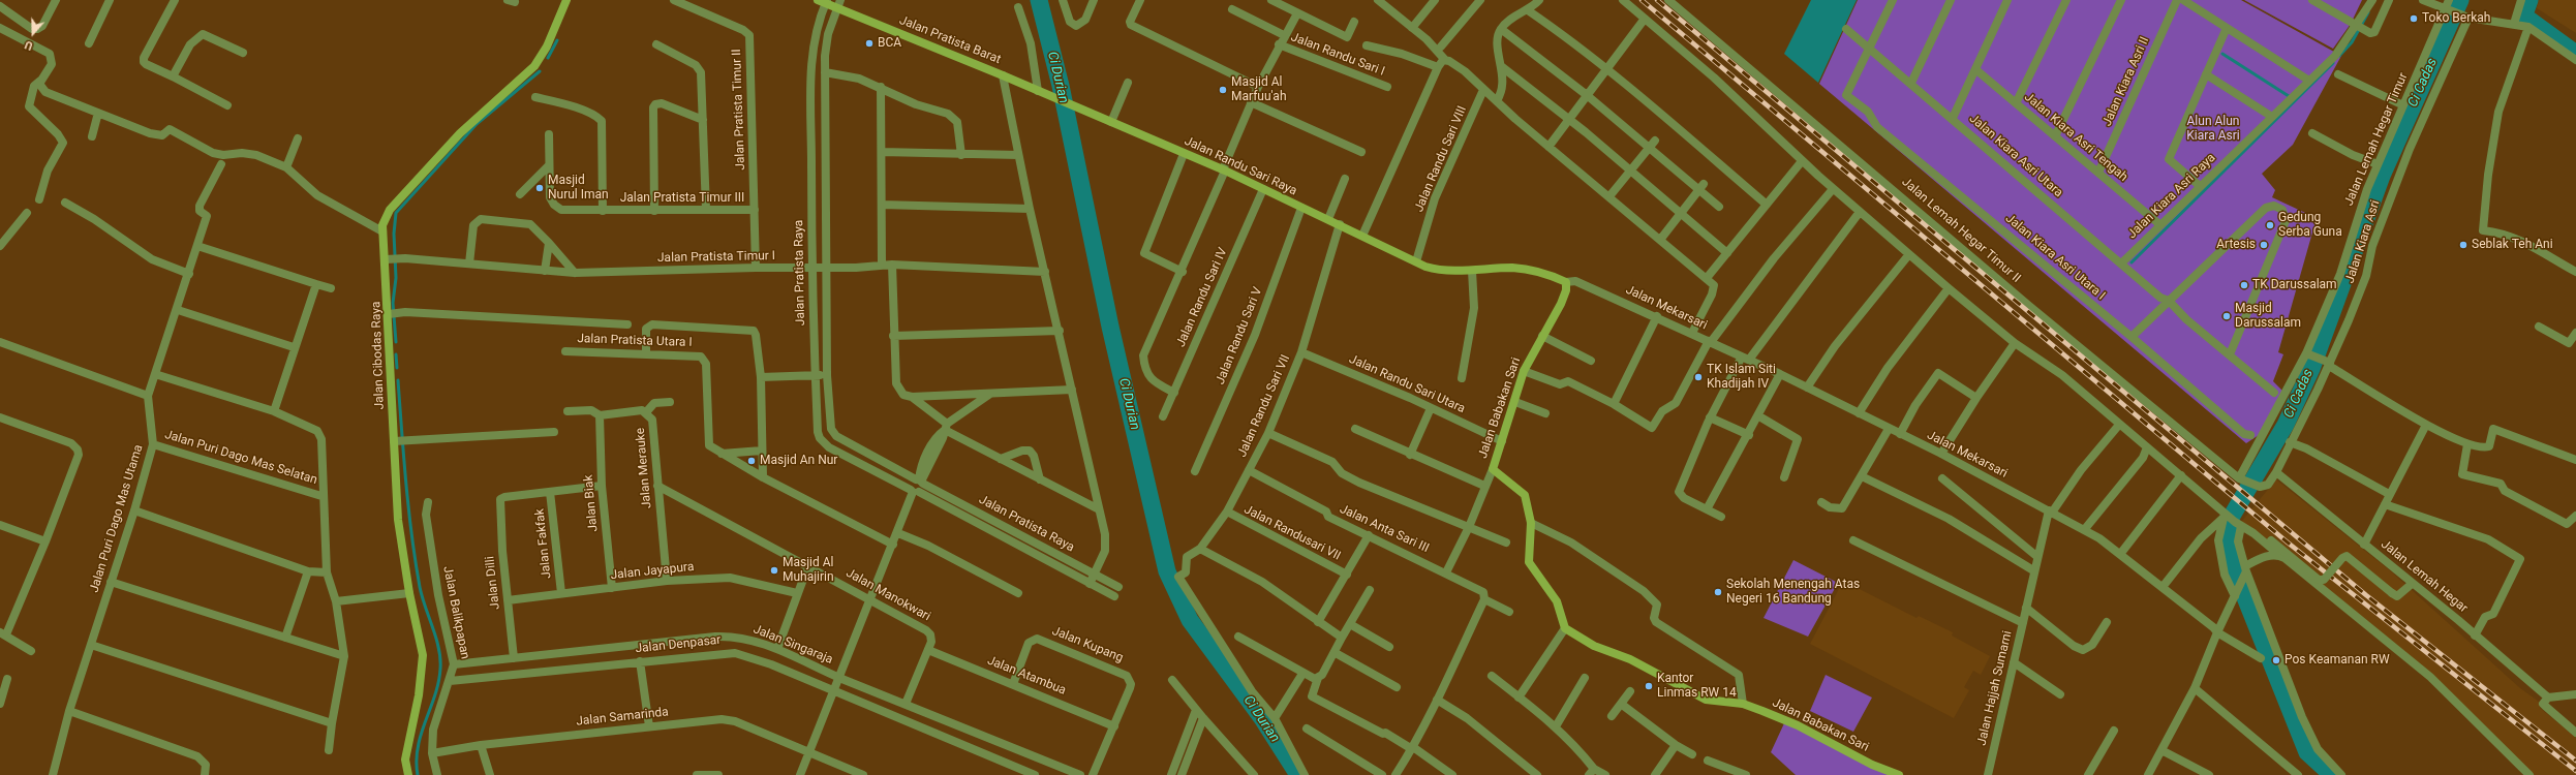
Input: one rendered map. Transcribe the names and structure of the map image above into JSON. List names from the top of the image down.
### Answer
{
  "streets": {
    "street": [
      "Jalan Pratista Barat",
      "Jalan Randu Sari I",
      "Jalan Kiara Asri II",
      "Jalan Pratista Timur II",
      "Jalan Kiara Asri Tengah",
      "Jalan Lemah Hegar Timur",
      "Jalan Kiara Asri Utara",
      "Jalan Randu Sari VIII",
      "Jalan Randu Sari Raya",
      "Jalan Kiara Asri Raya",
      "Jalan Pratista Timur III",
      "Jalan Lemah Hegar Timur II",
      "Jalan Kiara Asri",
      "Jalan Pratista Timur I",
      "Jalan Kiara Asri Utara I",
      "Jalan Pratista Raya",
      "Jalan Randu Sari IV",
      "Jalan Mekarsari",
      "Jalan Randu Sari V",
      "Jalan Pratista Utara I",
      "Jalan Cibodas Raya",
      "Jalan Randu Sari Utara",
      "Jalan Randu Sari VII",
      "Jalan Babakan Sari",
      "Jalan Puri Dago Mas Selatan",
      "Jalan Merauke",
      "Jalan Biak",
      "Jalan Puri Dago Mas Utama",
      "Jalan Anta Sari III",
      "Jalan Randusari VII",
      "Jalan Fakfak",
      "Jalan Jayapura",
      "Jalan Lemah Hegar",
      "Jalan Dilli",
      "Jalan Manokwari",
      "Jalan Balikpapan",
      "Jalan Denpasar",
      "Jalan Singaraja",
      "Jalan Kupang",
      "Jalan Atambua",
      "Jalan Hajjah Sumarni",
      "Jalan Samarinda"
    ]
  },
  "crossings": [
    ["Jalan Pratista Barat", "Jalan Randu Sari Raya"],
    ["Jalan Pratista Barat", "Jalan Pratista Raya"],
    ["Jalan Kiara Asri II", "Jalan Kiara Asri Tengah"],
    ["Jalan Pratista Timur II", "Jalan Pratista Timur III"],
    ["Jalan Pratista Timur II", "Jalan Pratista Timur I"],
    ["Jalan Kiara Asri Tengah", "Jalan Kiara Asri Raya"],
    ["Jalan Lemah Hegar Timur", "Jalan Lemah Hegar Timur II"],
    ["Jalan Kiara Asri Utara", "Jalan Kiara Asri Raya"],
    ["Jalan Kiara Asri Utara", "Jalan Kiara Asri Utara I"],
    ["Jalan Randu Sari VIII", "Jalan Randu Sari Raya"],
    ["Jalan Randu Sari Raya", "Jalan Randu Sari IV"],
    ["Jalan Randu Sari Raya", "Jalan Mekarsari"],
    ["Jalan Randu Sari Raya", "Jalan Randu Sari V"],
    ["Jalan Randu Sari Raya", "Jalan Randu Sari VII"],
    ["Jalan Randu Sari Raya", "Jalan Babakan Sari"],
    ["Jalan Lemah Hegar Timur II", "Jalan Kiara Asri"],
    ["Jalan Lemah Hegar Timur II", "Jalan Lemah Hegar"],
    ["Jalan Kiara Asri", "Jalan Lemah Hegar"],
    ["Jalan Pratista Timur I", "Jalan Pratista Raya"],
    ["Jalan Pratista Timur I", "Jalan Cibodas Raya"],
    ["Jalan Mekarsari", "Jalan Babakan Sari"],
    ["Jalan Mekarsari", "Jalan Hajjah Sumarni"],
    ["Jalan Randu Sari Utara", "Jalan Randu Sari VII"],
    ["Jalan Randu Sari Utara", "Jalan Babakan Sari"],
    ["Jalan Randu Sari VII", "Jalan Anta Sari III"],
    ["Jalan Randu Sari VII", "Jalan Randusari VII"],
    ["Jalan Puri Dago Mas Selatan", "Jalan Puri Dago Mas Utama"],
    ["Jalan Merauke", "Jalan Biak"],
    ["Jalan Merauke", "Jalan Jayapura"],
    ["Jalan Merauke", "Jalan Manokwari"],
    ["Jalan Biak", "Jalan Jayapura"],
    ["Jalan Fakfak", "Jalan Jayapura"],
    ["Jalan Fakfak", "Jalan Dilli"],
    ["Jalan Jayapura", "Jalan Dilli"],
    ["Jalan Dilli", "Jalan Singaraja"],
    ["Jalan Manokwari", "Jalan Singaraja"],
    ["Jalan Manokwari", "Jalan Atambua"],
    ["Jalan Balikpapan", "Jalan Denpasar"],
    ["Jalan Balikpapan", "Jalan Singaraja"],
    ["Jalan Balikpapan", "Jalan Samarinda"],
    ["Jalan Kupang", "Jalan Atambua"]
  ],
  "water": ["Ci Durian", "Ci Cadas"],
  "parks": ["Alun Alun Kiara Asri"],
  "places": [
    "Toko Berkah",
    "BCA",
    "Masjid Al Marfuu'ah",
    "Masjid Nurul Iman",
    "Gedung Serba Guna",
    "Artesis",
    "Seblak Teh Ani",
    "TK Darussalam",
    "Masjid Darussalam",
    "TK Islam Siti Khadijah IV",
    "Masjid An Nur",
    "Masjid Al Muhajirin",
    "Sekolah Menengah Atas Negeri 16 Bandung",
    "Pos Keamanan RW",
    "Kantor Linmas RW 14"
  ],
  "north": "bottom"
}
